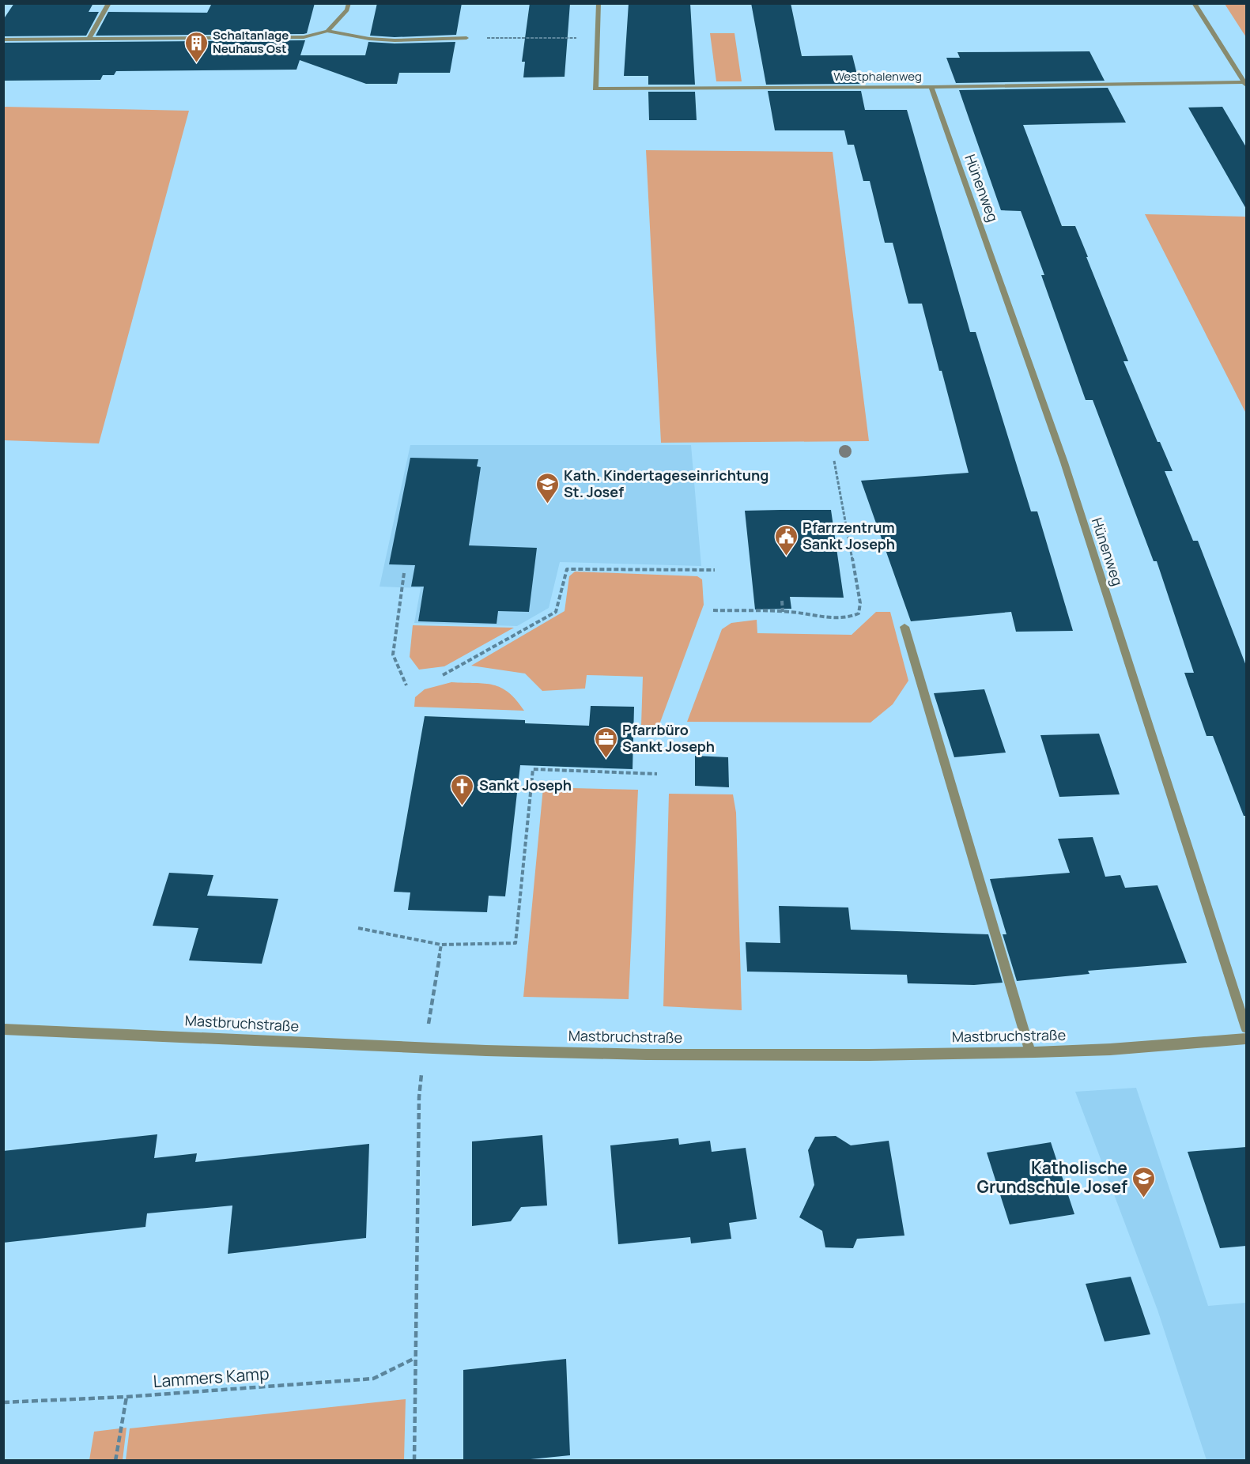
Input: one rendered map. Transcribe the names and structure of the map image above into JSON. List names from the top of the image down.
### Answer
{
  "streets": {
    "street": ["Westphalenweg", "Hünenweg", "Mastbruchstraße"],
    "path": ["Lammers Kamp"]
  },
  "crossings": [
    ["Westphalenweg", "Hünenweg"]
  ],
  "places": {
    "building": ["Schaltanlage Neuhaus Ost"],
    "school or university": ["Kath. Kindertageseinrichtung St. Josef", "Katholische Grundschule Josef"],
    "public building": ["Pfarrzentrum Sankt Joseph"],
    "office": ["Pfarrbüro Sankt Joseph"],
    "church": ["Sankt Joseph"]
  }
}
